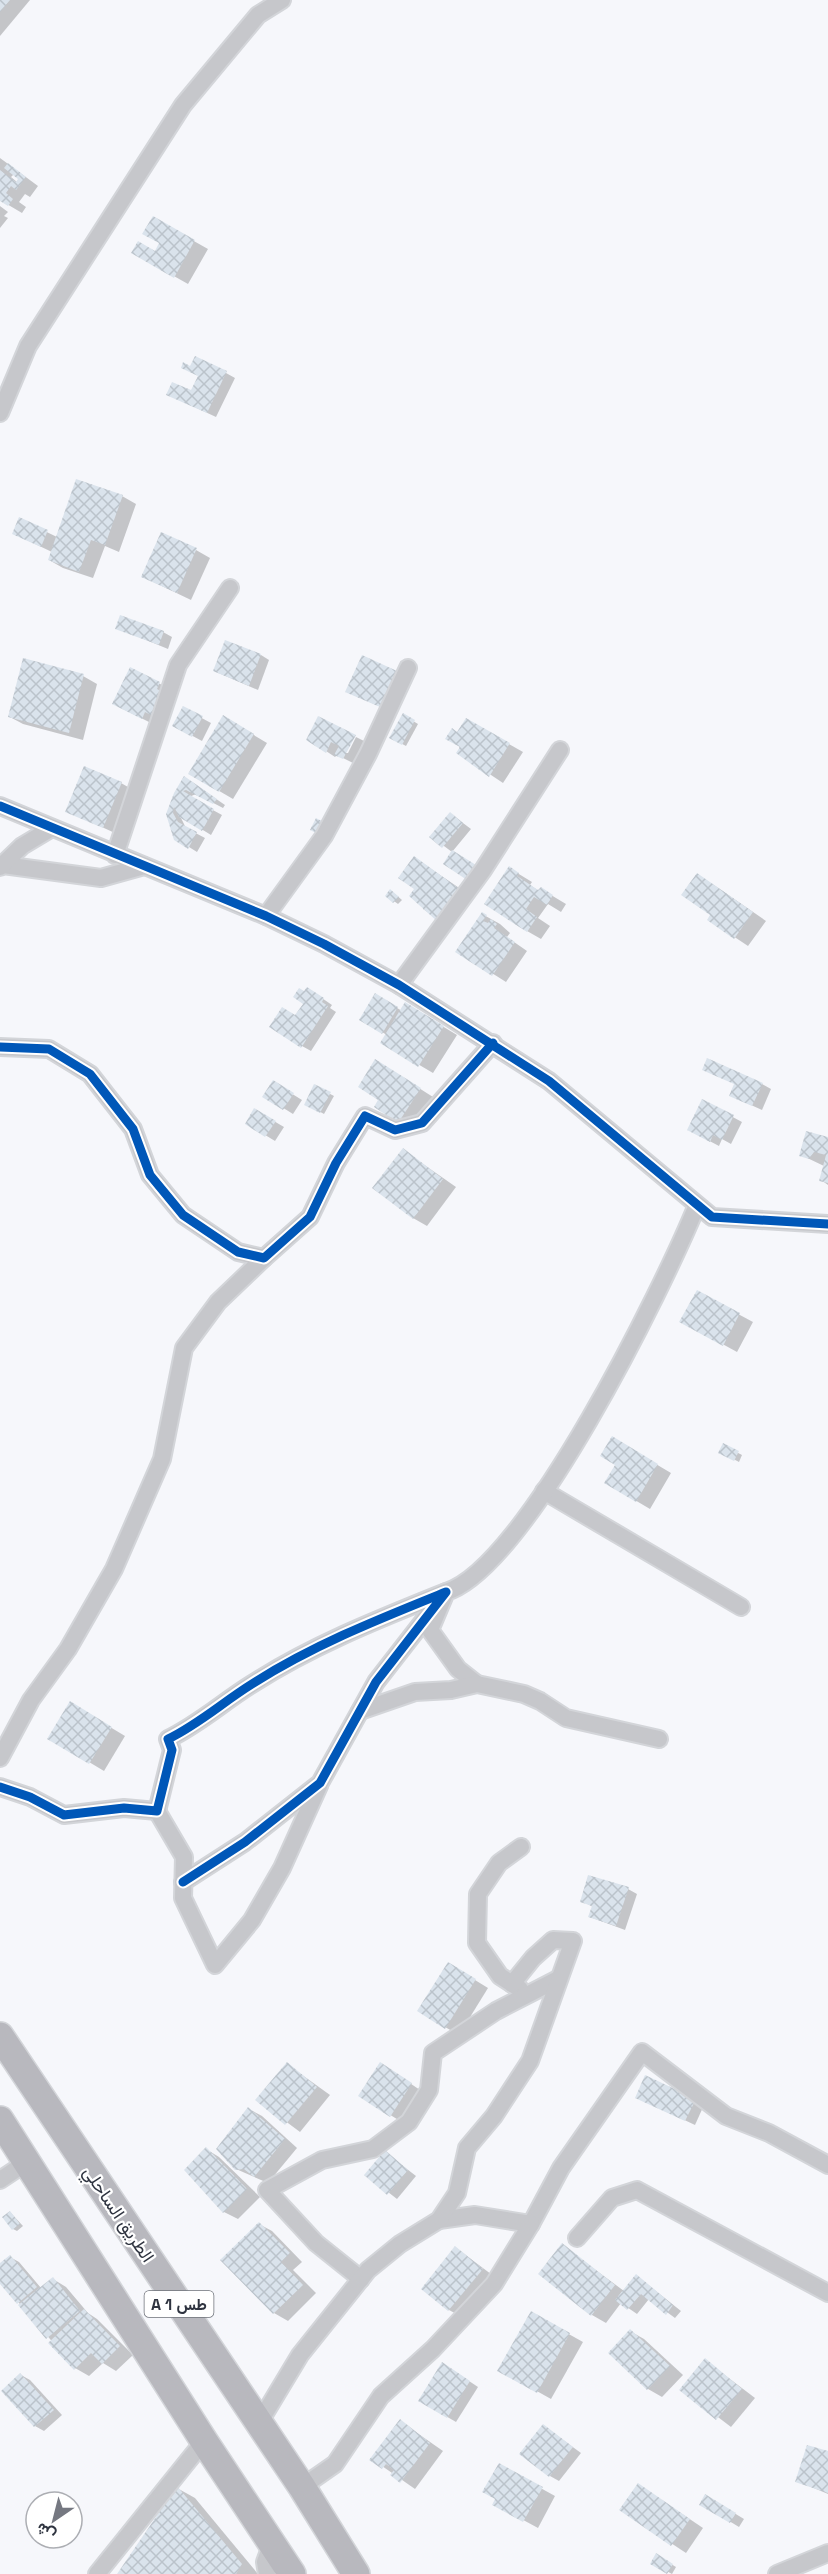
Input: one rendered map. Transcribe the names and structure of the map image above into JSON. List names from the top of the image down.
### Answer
{
  "streets": {
    "highway": ["الطريق الساحلي", "A 1 طس"]
  },
  "north": "bottom left"
}
